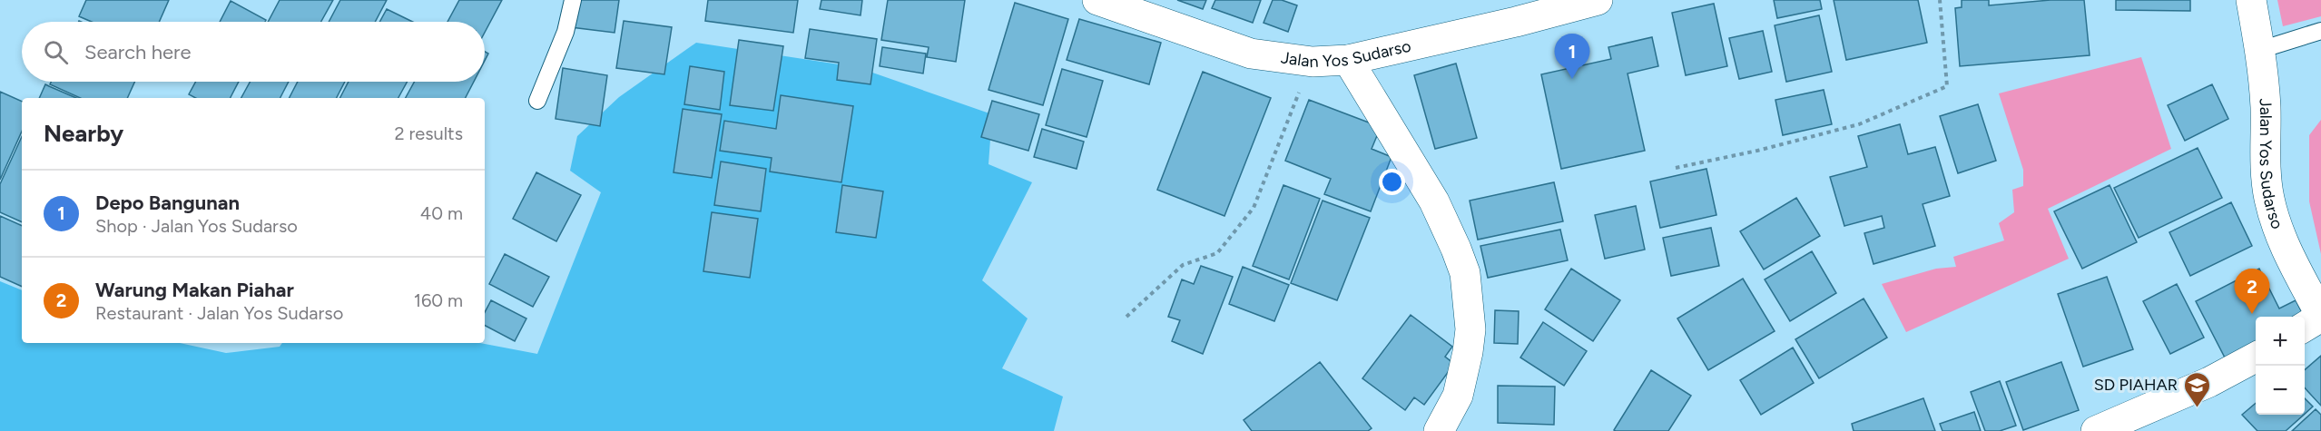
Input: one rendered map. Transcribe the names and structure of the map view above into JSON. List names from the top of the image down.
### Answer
{
  "streets": {
    "main road": ["Jalan Yos Sudarso"]
  },
  "places": {
    "school or university": ["SD PIAHAR"]
  },
  "page": {
    "search": "Search here",
    "pins": ["1", "2"],
    "heading": ["Nearby", "2 results"],
    "list": [
      {
        "mark": "1",
        "name": "Depo Bangunan",
        "note": "Shop · Jalan Yos Sudarso",
        "value": "40 m"
      },
      {
        "mark": "2",
        "name": "Warung Makan Piahar",
        "note": "Restaurant · Jalan Yos Sudarso",
        "value": "160 m"
      }
    ],
    "map_buttons": ["+", "−"]
  }
}
